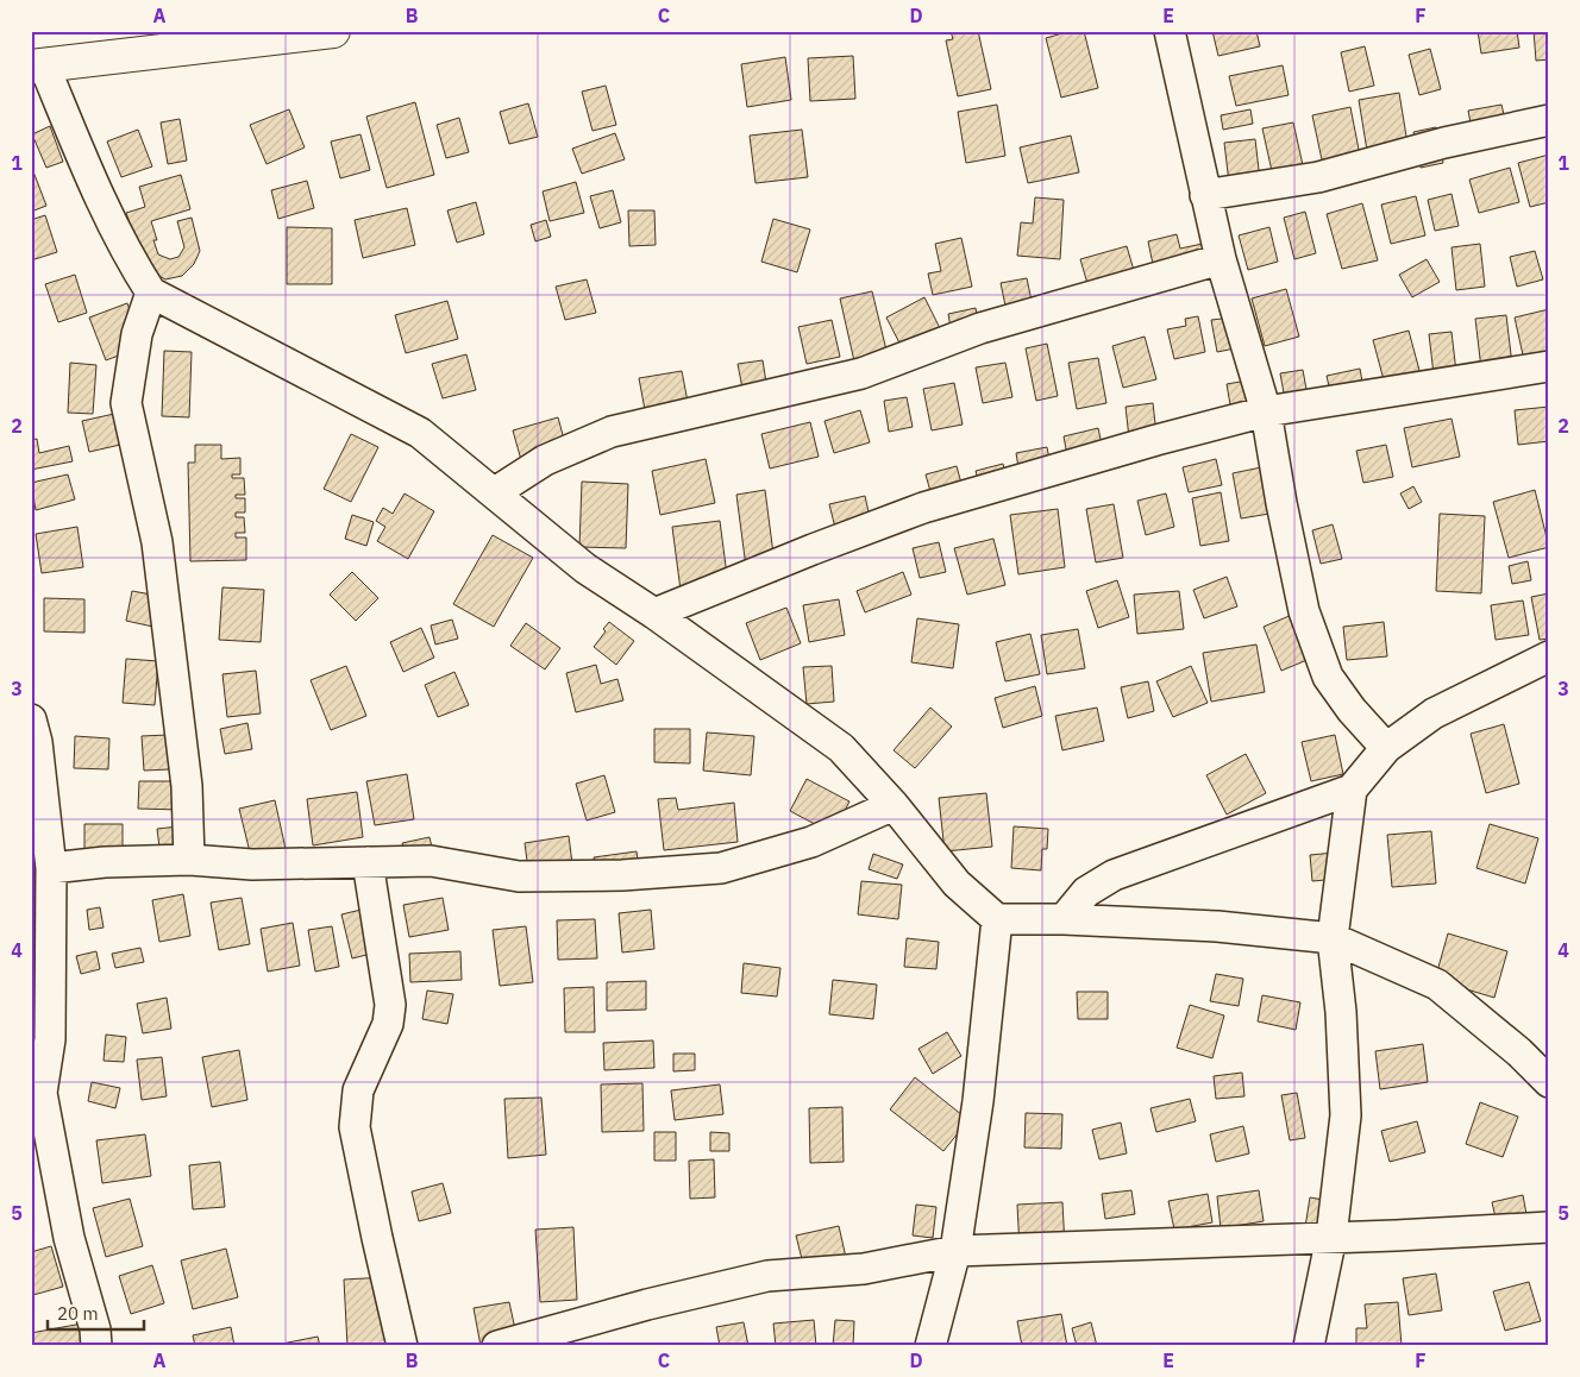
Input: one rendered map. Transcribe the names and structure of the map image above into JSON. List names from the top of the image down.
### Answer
{
  "scale_bar": "20 m",
  "grid": {
    "columns": [
      "A",
      "B",
      "C",
      "D",
      "E",
      "F"
    ],
    "rows": [
      "1",
      "2",
      "3",
      "4",
      "5"
    ]
  }
}
